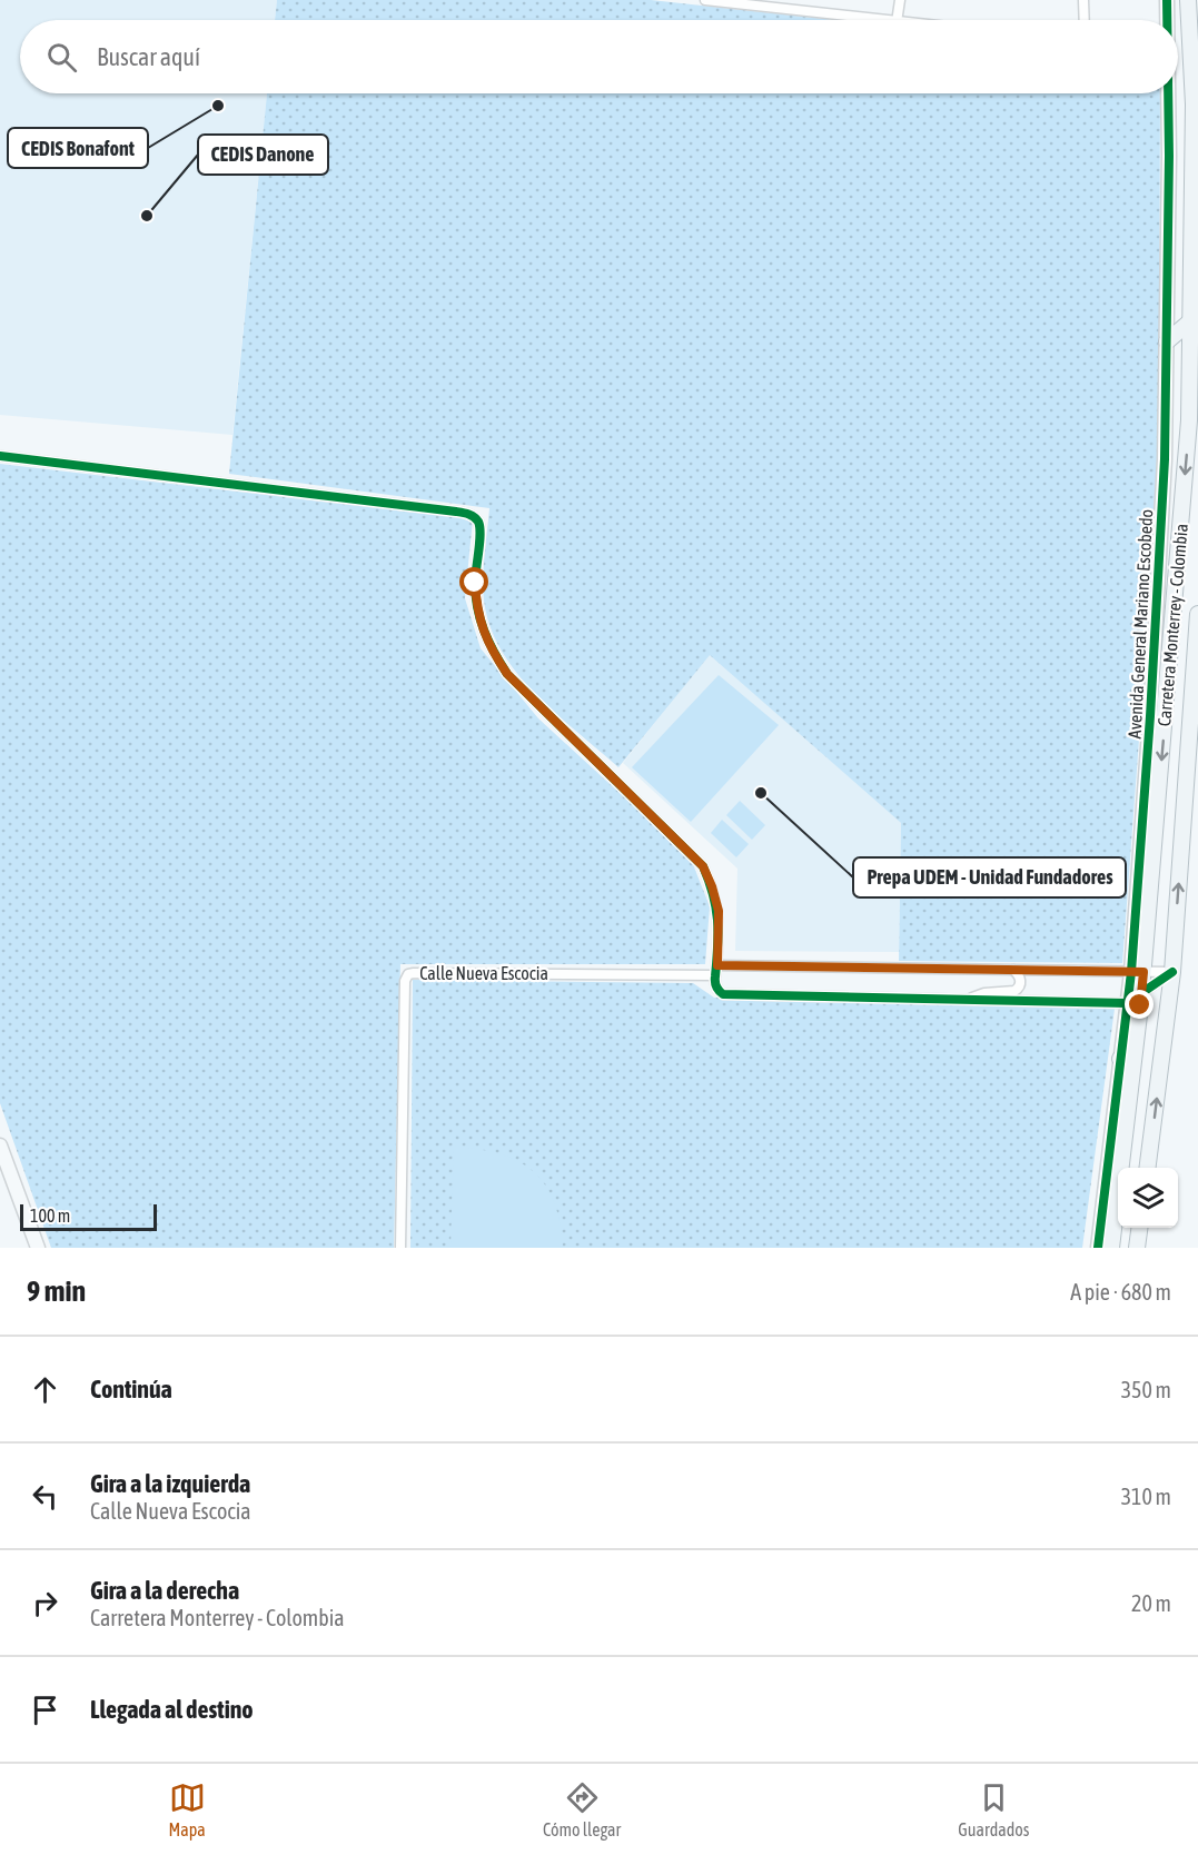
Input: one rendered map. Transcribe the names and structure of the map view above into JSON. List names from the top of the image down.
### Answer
{
  "streets": {
    "main road": ["Carretera Monterrey - Colombia"],
    "street": ["Avenida General Mariano Escobedo", "Calle Nueva Escocia"]
  },
  "crossings": [
    ["Avenida General Mariano Escobedo", "Carretera Monterrey - Colombia"],
    ["Avenida General Mariano Escobedo", "Calle Nueva Escocia"],
    ["Carretera Monterrey - Colombia", "Calle Nueva Escocia"]
  ],
  "places": ["CEDIS Bonafont", "CEDIS Danone", "Prepa UDEM - Unidad Fundadores"],
  "scale_bar": "100 m",
  "page": {
    "search": "Buscar aquí",
    "scale": "100 m",
    "heading": ["9 min", "A pie · 680 m"],
    "list": [
      ["Continúa", "350 m"],
      ["Gira a la izquierda", "Calle Nueva Escocia", "310 m"],
      ["Gira a la derecha", "Carretera Monterrey - Colombia", "20 m"],
      "Llegada al destino"
    ],
    "nav": ["Mapa", "Cómo llegar", "Guardados"]
  }
}
